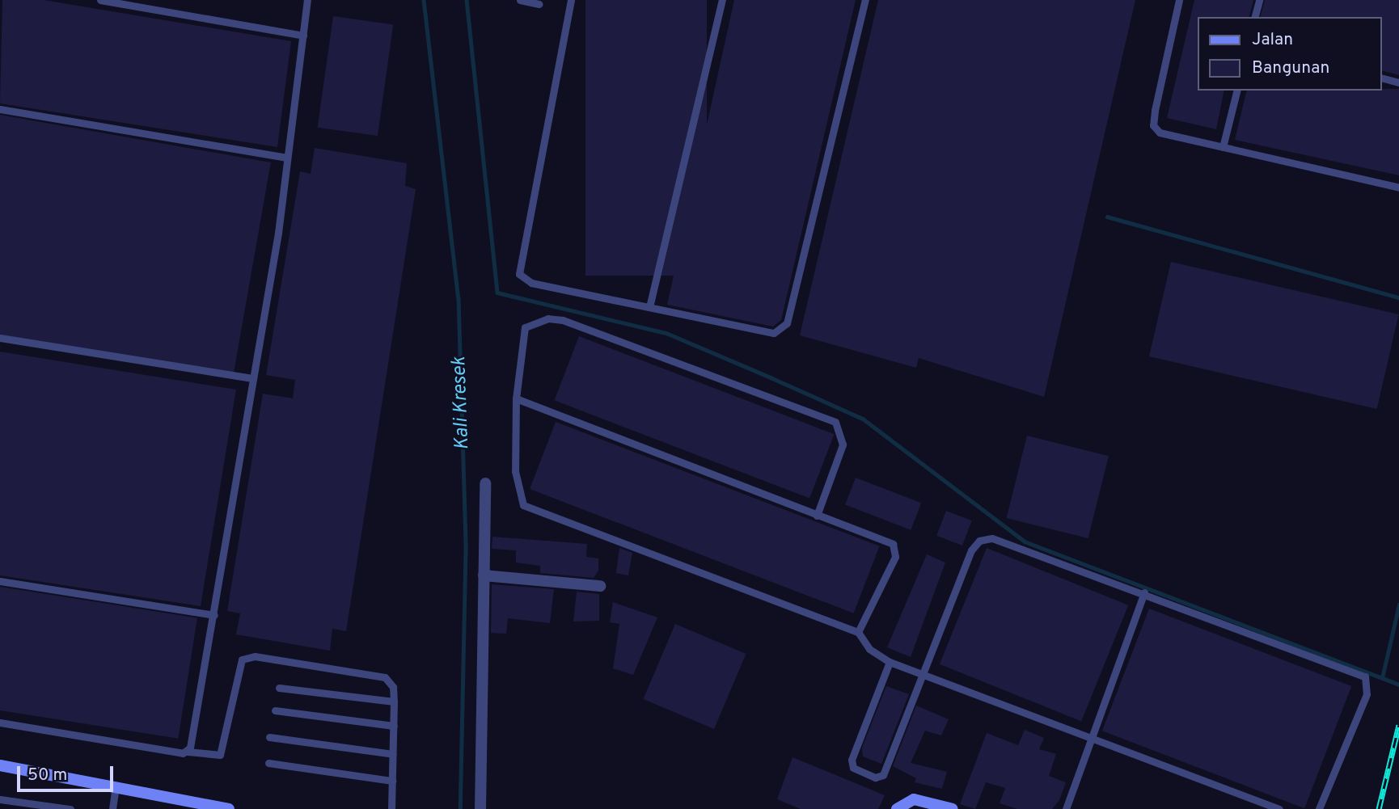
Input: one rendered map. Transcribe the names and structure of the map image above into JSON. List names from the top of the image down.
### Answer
{
  "water": ["Kali Kresek"],
  "legend": ["Jalan", "Bangunan"],
  "scale_bar": "50 m"
}
